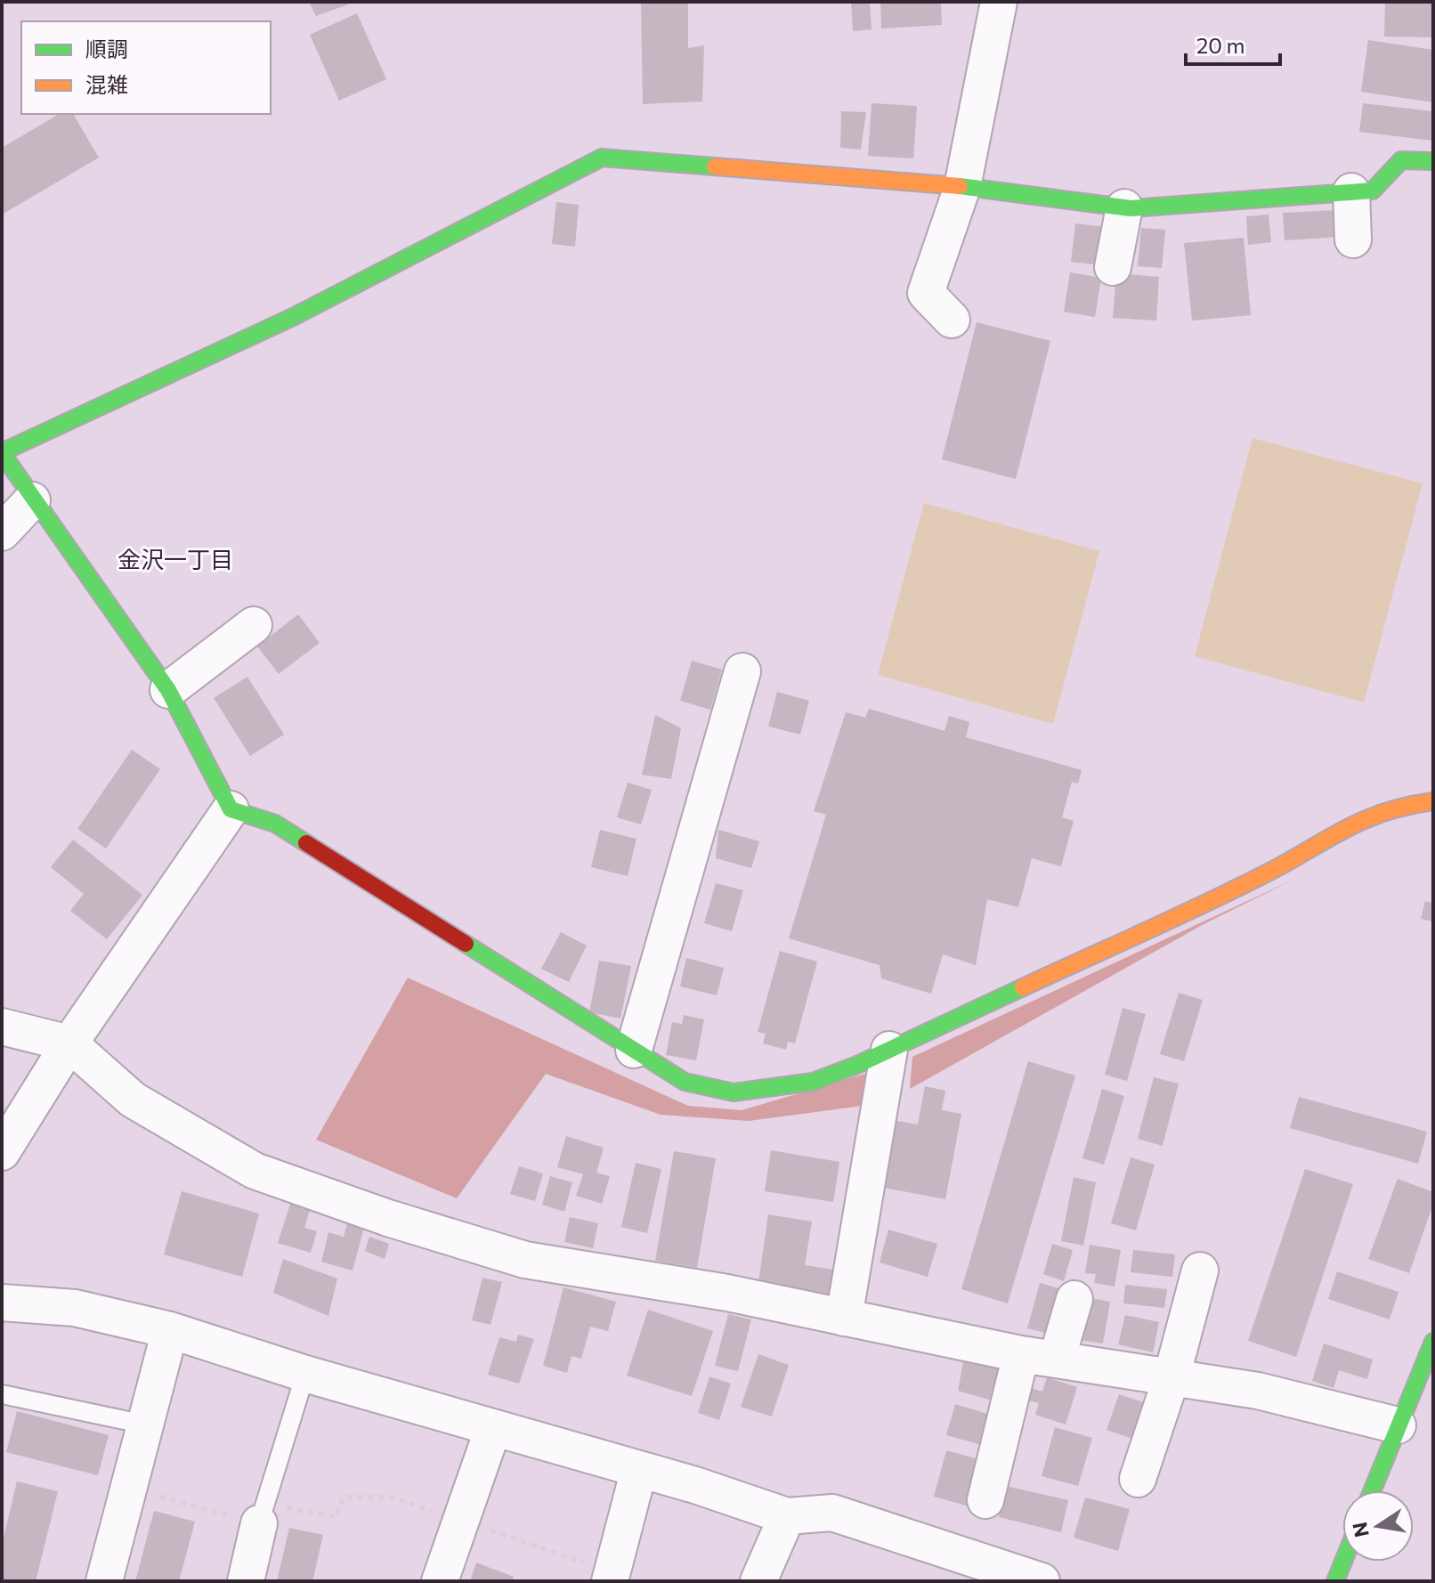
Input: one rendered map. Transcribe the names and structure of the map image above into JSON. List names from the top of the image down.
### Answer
{
  "districts": ["金沢一丁目"],
  "legend": ["順調", "混雑"],
  "scale_bar": "20 m",
  "north": "left"
}
